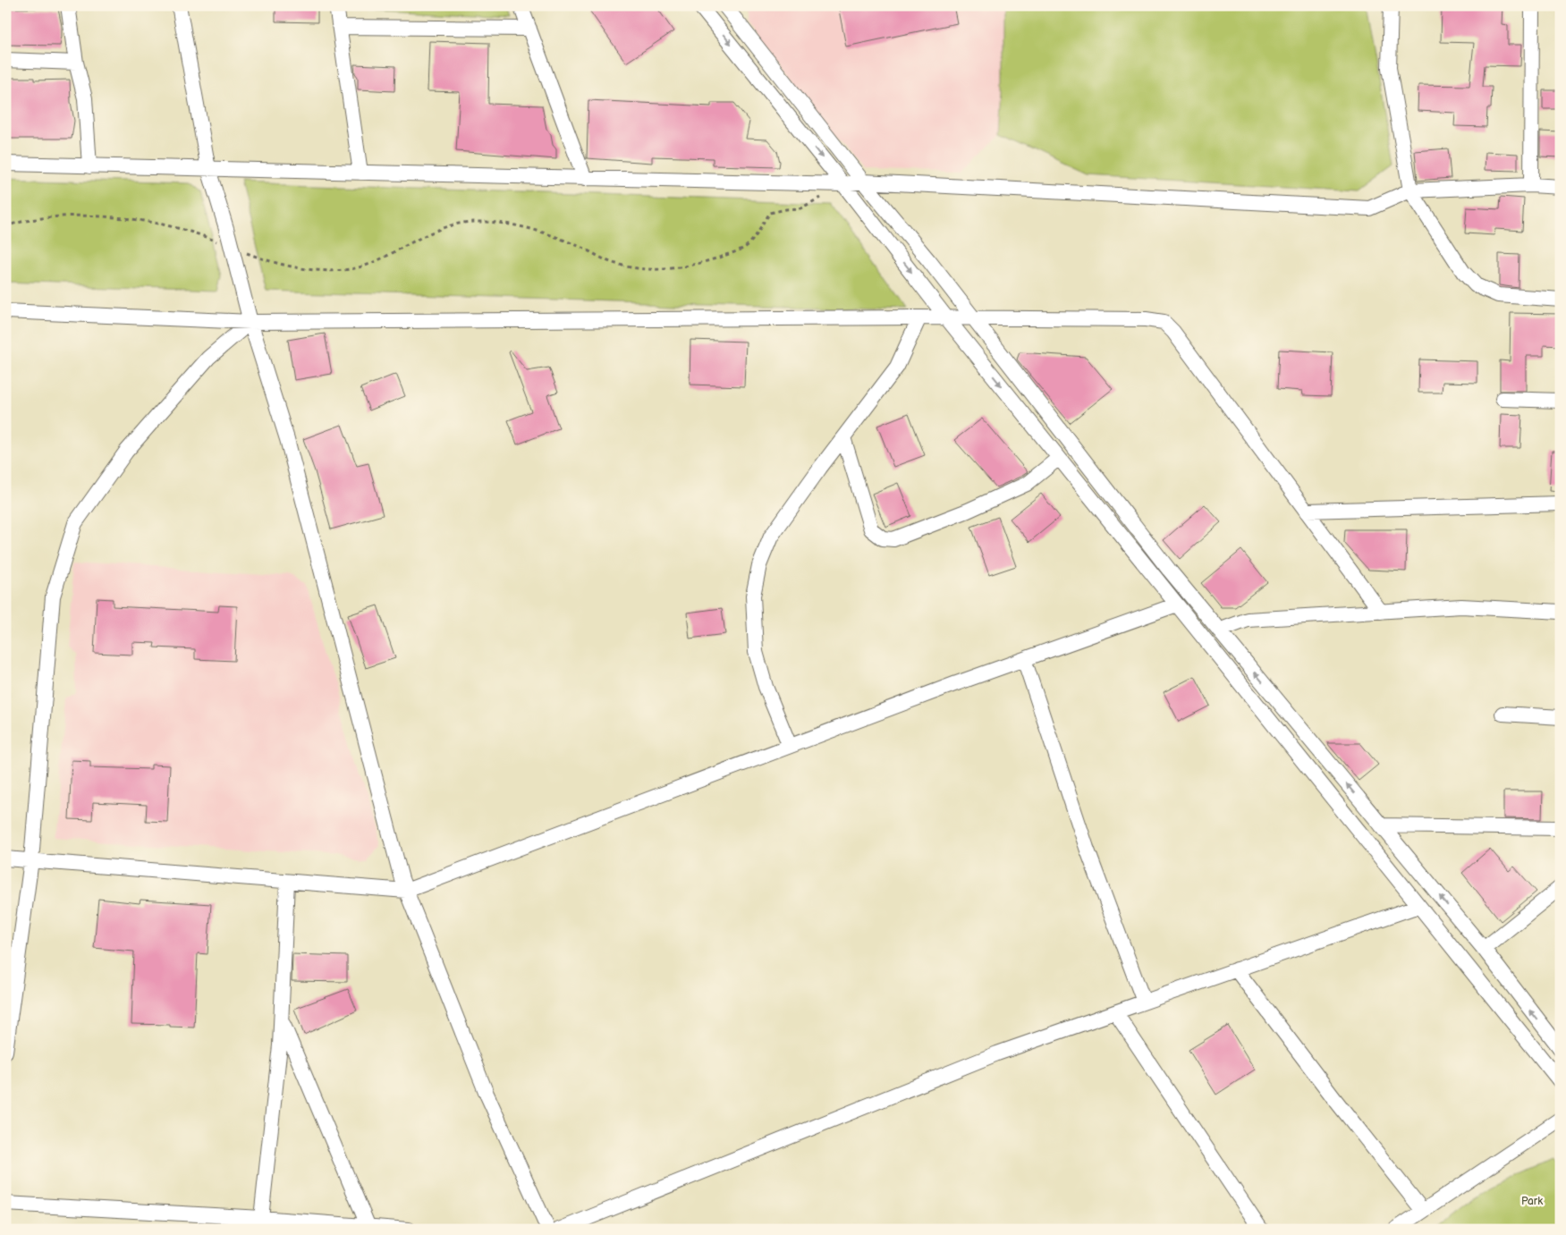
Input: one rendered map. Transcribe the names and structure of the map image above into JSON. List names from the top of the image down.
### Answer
{
  "parks": ["Park"]
}
